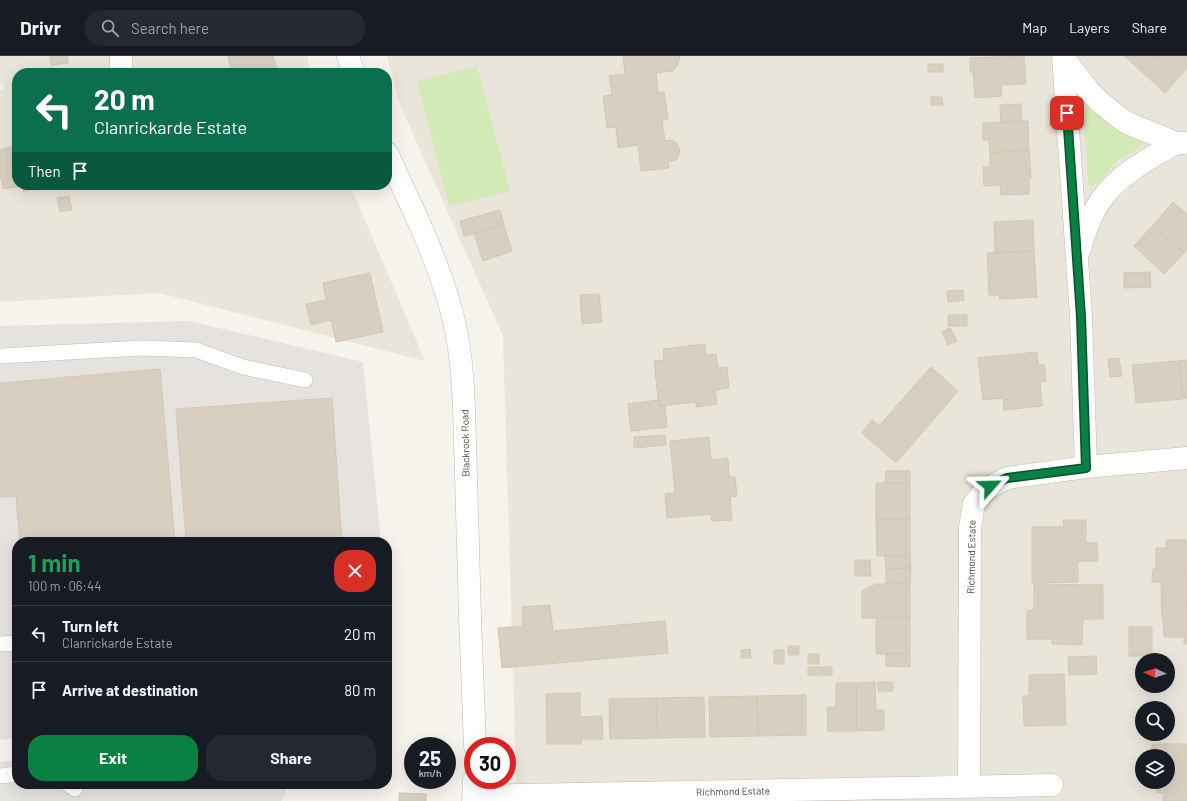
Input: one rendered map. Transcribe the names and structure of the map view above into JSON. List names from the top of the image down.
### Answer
{
  "streets": {
    "street": ["Blackrock Road", "Richmond Estate"]
  },
  "north": "left",
  "page": {
    "header": "Drivr",
    "search": "Search here",
    "nav": ["Map", "Layers", "Share"],
    "turn": ["20 m", "Clanrickarde Estate"],
    "then": "Then",
    "heading": ["1 min", "100 m · 06:44"],
    "list": [
      {
        "name": "Turn left",
        "note": "Clanrickarde Estate",
        "value": "20 m"
      },
      {
        "name": "Arrive at destination",
        "value": "80 m"
      }
    ],
    "buttons": ["Exit", "Share"],
    "speed": "25 km/h",
    "limit": "30"
  }
}
